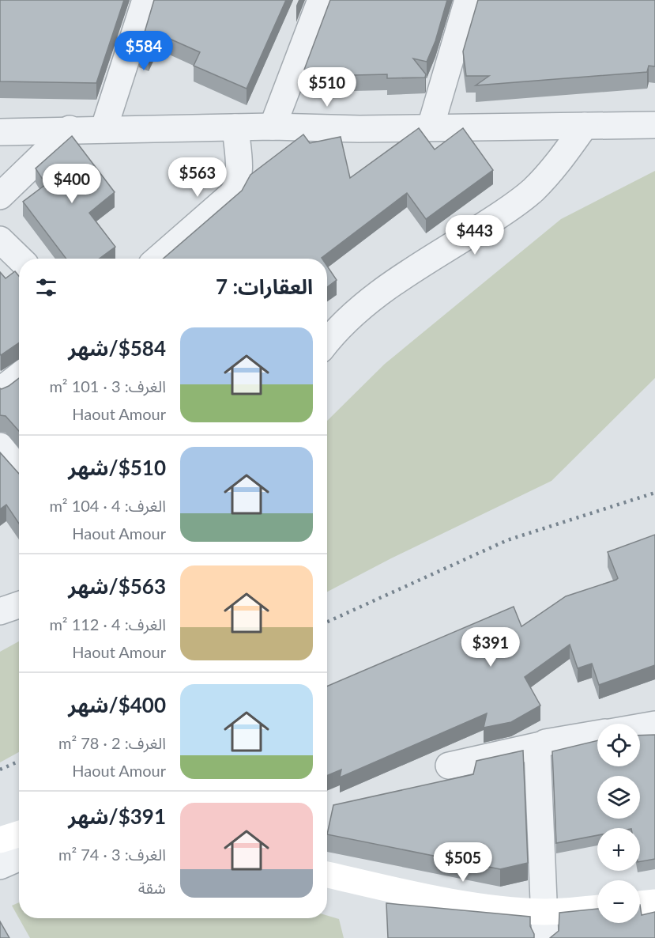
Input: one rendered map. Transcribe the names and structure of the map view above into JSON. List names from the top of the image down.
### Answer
{
  "page": {
    "price": [
      "$584",
      "$510",
      "$563",
      "$400",
      "$443",
      "$391",
      "$505"
    ],
    "heading": "العقارات: 7",
    "list": [
      {
        "name": "$584/شهر",
        "note": "الغرف: 3 · 101 m² · Haout Amour"
      },
      {
        "name": "$510/شهر",
        "note": "الغرف: 4 · 104 m² · Haout Amour"
      },
      {
        "name": "$563/شهر",
        "note": "الغرف: 4 · 112 m² · Haout Amour"
      },
      {
        "name": "$400/شهر",
        "note": "الغرف: 2 · 78 m² · Haout Amour"
      },
      {
        "name": "$391/شهر",
        "note": "الغرف: 3 · 74 m² · شقة"
      }
    ],
    "map_buttons": ["+", "−"]
  }
}
